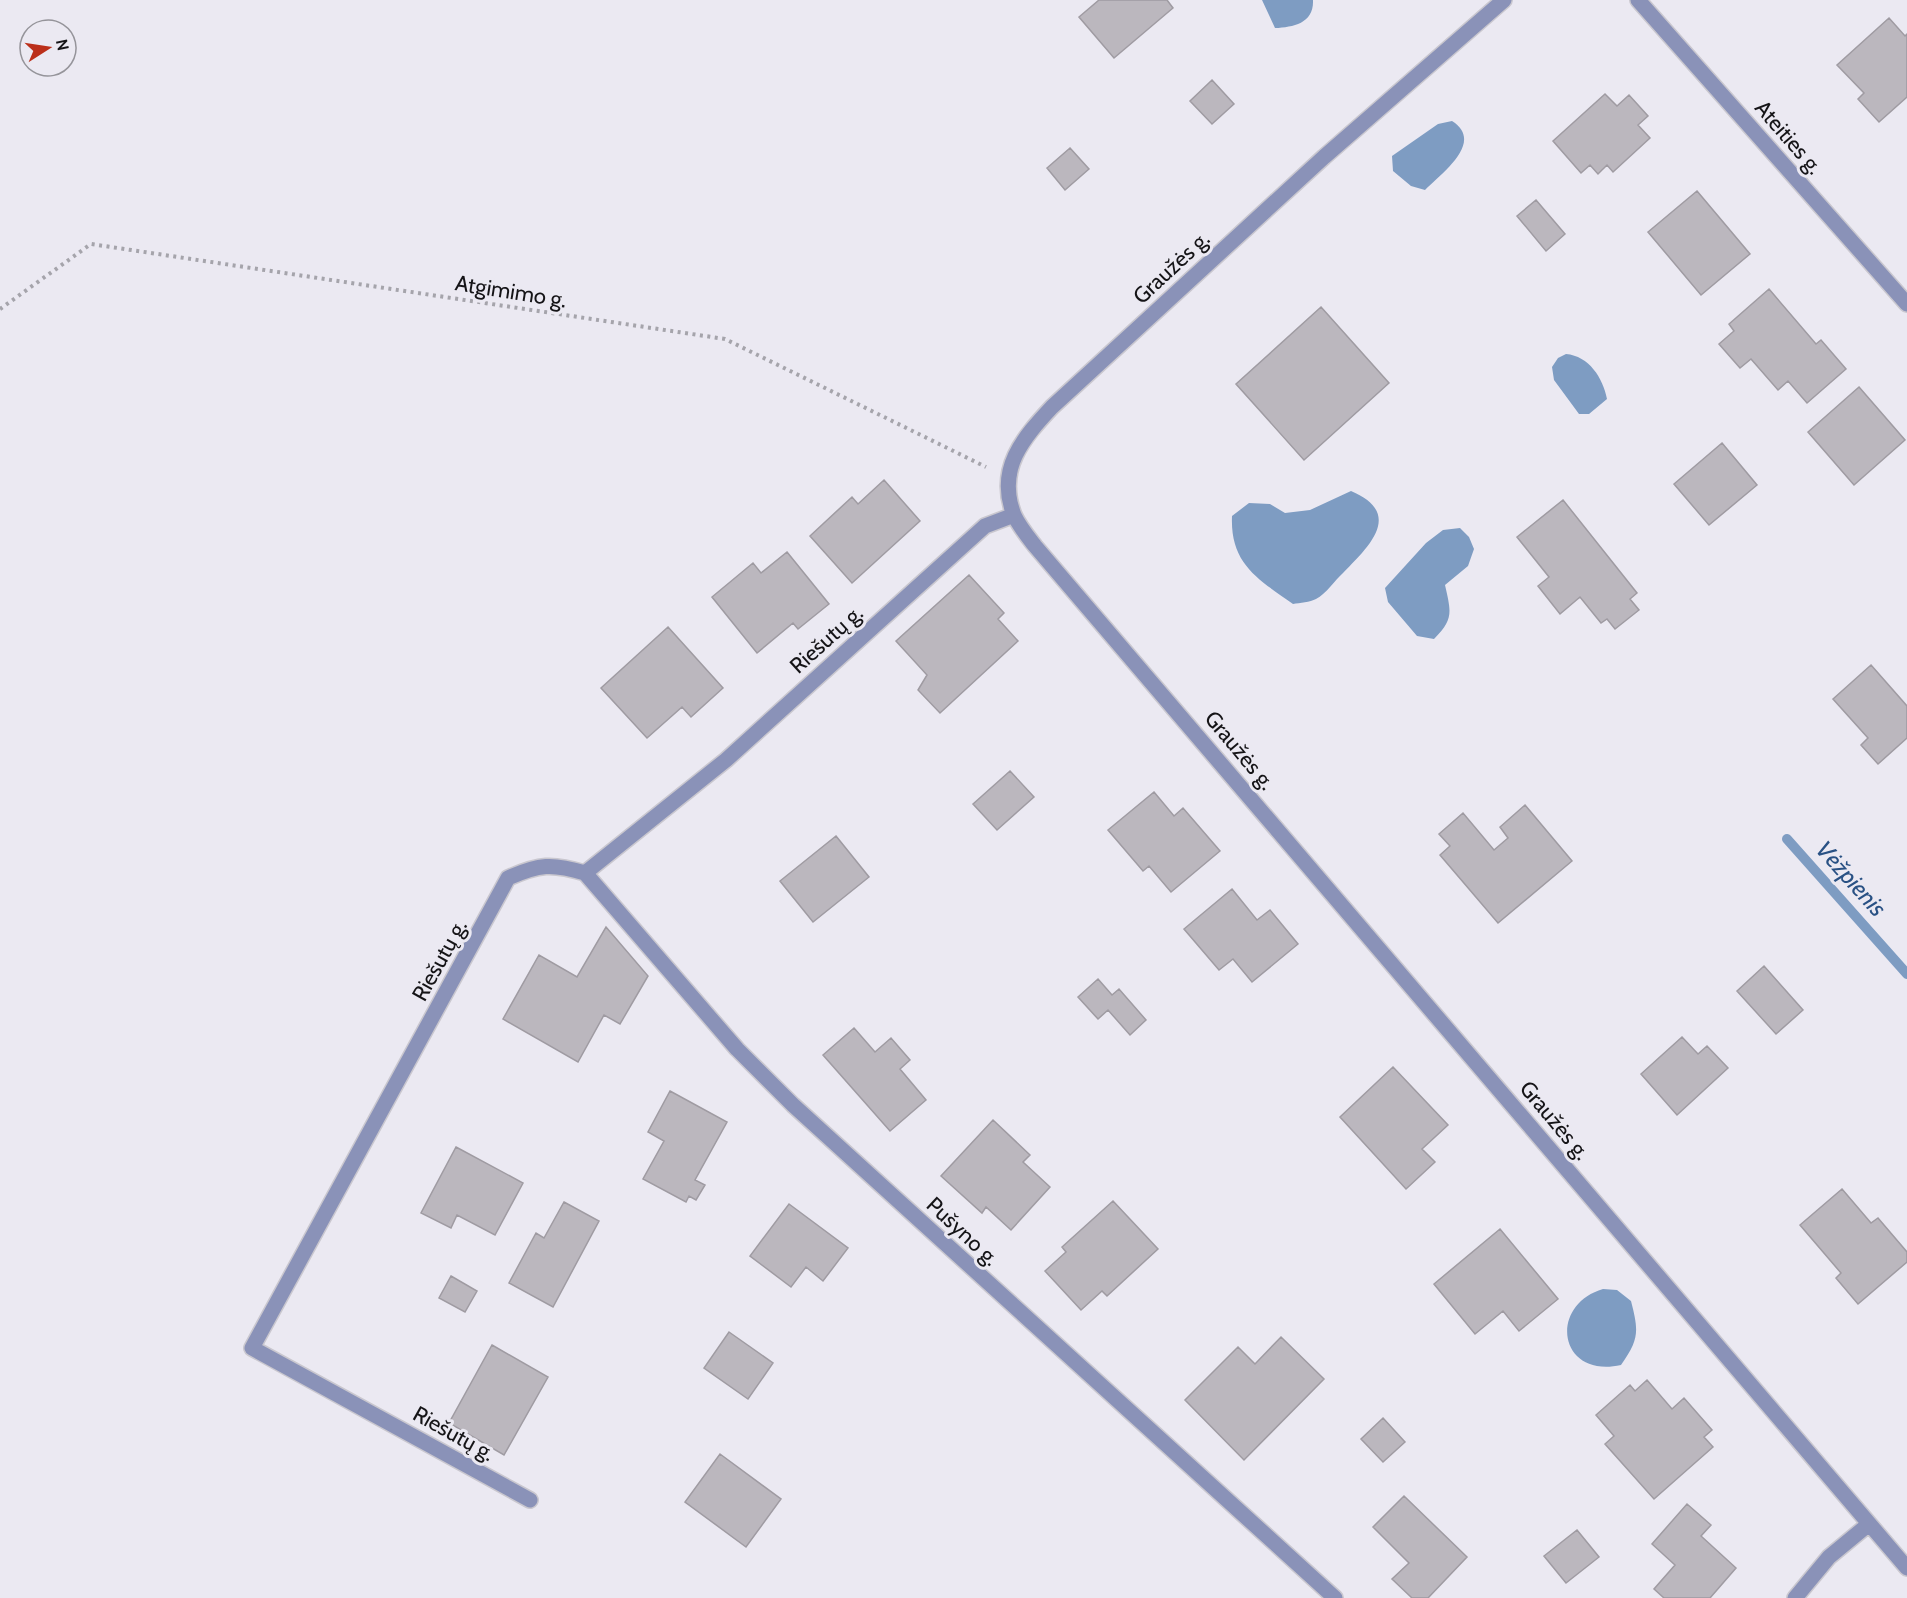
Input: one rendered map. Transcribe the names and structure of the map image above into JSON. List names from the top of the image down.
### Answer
{
  "streets": {
    "street": [
      "Ateities g.",
      "Graužės g.",
      "Riešutų g.",
      "Pušyno g."
    ],
    "path": ["Atgimimo g."]
  },
  "crossings": [
    ["Graužės g.", "Atgimimo g."],
    ["Graužės g.", "Riešutų g."],
    ["Riešutų g.", "Pušyno g."]
  ],
  "water": ["Vėžpienis"],
  "north": "right"
}
